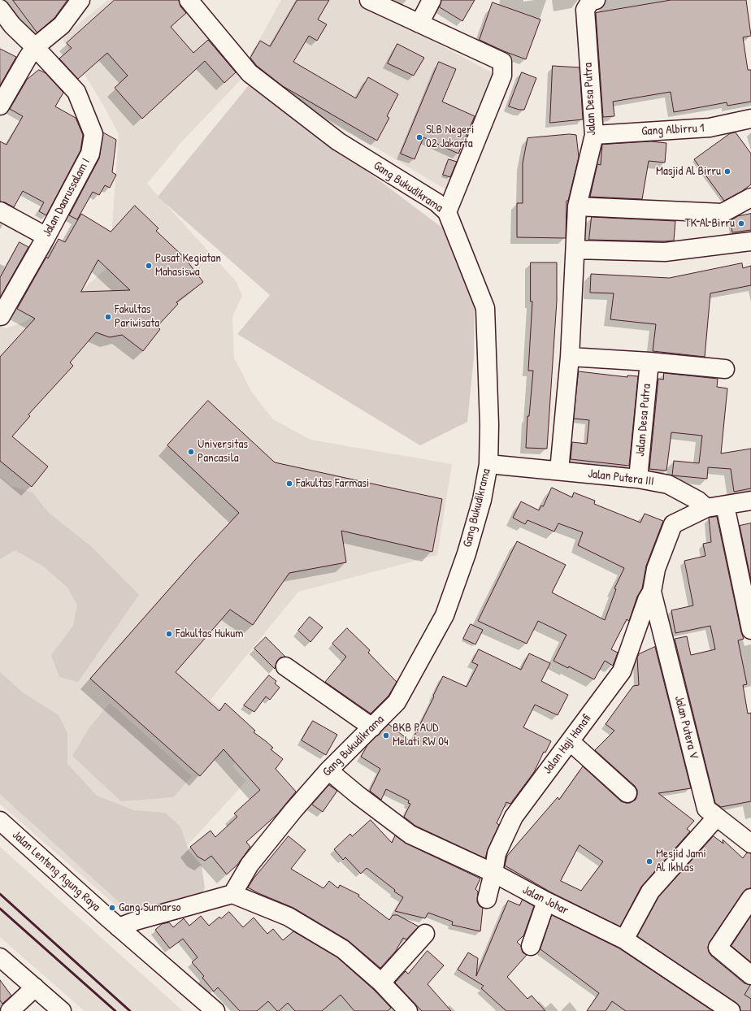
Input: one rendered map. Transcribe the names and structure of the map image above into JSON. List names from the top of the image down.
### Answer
{
  "streets": {
    "street": [
      "Jalan Desa Putra",
      "Gang Albirru 1",
      "Gang Bukudikrama",
      "Jalan Daarussalam I",
      "Jalan Putera III",
      "Jalan Putera V",
      "Jalan Haji Hanafi",
      "Jalan Lenteng Agung Raya",
      "Jalan Johar"
    ]
  },
  "crossings": [
    ["Jalan Desa Putra", "Gang Albirru 1"],
    ["Jalan Desa Putra", "Jalan Putera III"],
    ["Gang Bukudikrama", "Jalan Putera III"],
    ["Gang Bukudikrama", "Jalan Johar"],
    ["Jalan Putera V", "Jalan Haji Hanafi"],
    ["Jalan Haji Hanafi", "Jalan Johar"]
  ],
  "places": [
    "SLB Negeri 02 Jakarta",
    "Masjid Al Birru",
    "TK Al Birru",
    "Pusat Kegiatan Mahasiswa",
    "Fakultas Pariwisata",
    "Universitas Pancasila",
    "Fakultas Farmasi",
    "Fakultas Hukum",
    "BKB PAUD Melati RW 04",
    "Mesjid Jami Al Ikhlas",
    "Gang Sumarso"
  ]
}
